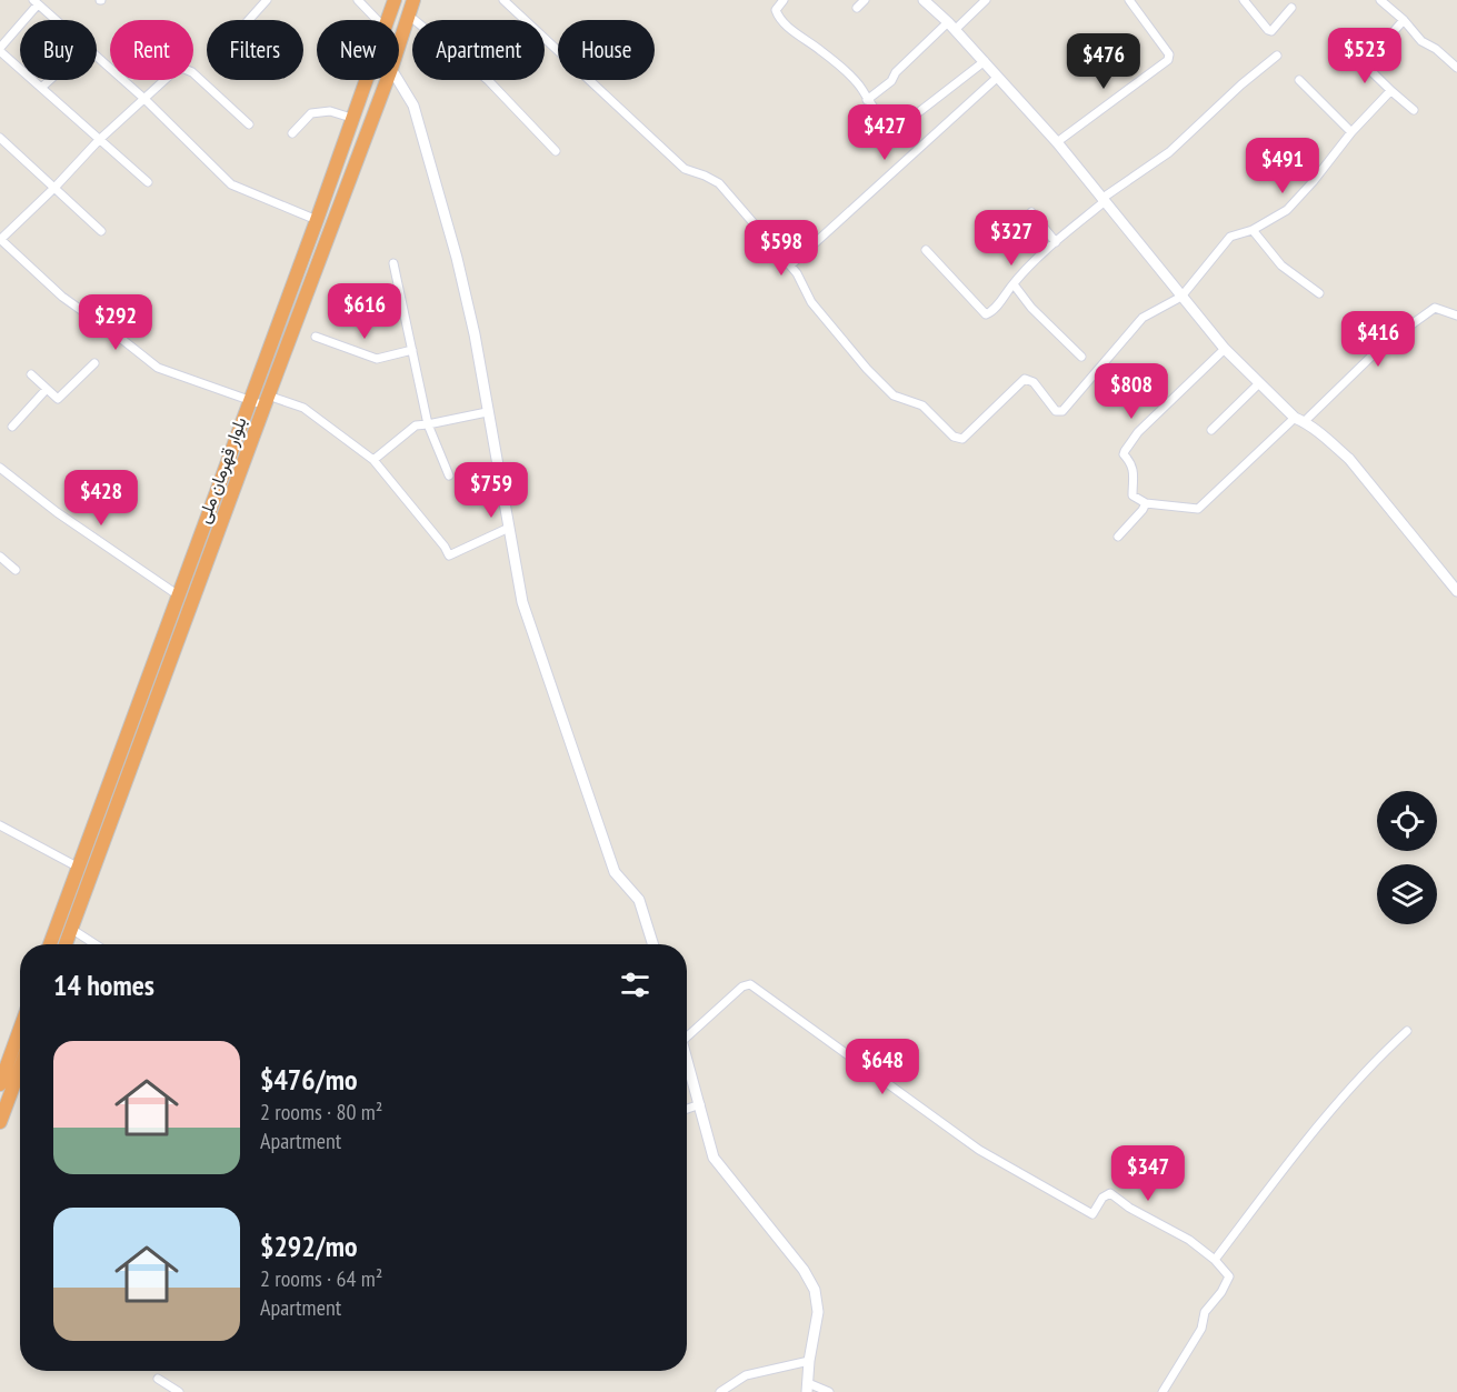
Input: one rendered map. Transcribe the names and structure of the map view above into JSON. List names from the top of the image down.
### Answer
{
  "streets": {
    "highway": ["بلوار قهرمان ملی"]
  },
  "page": {
    "chip": [
      "Buy",
      "Rent",
      "Filters",
      "New",
      "Apartment",
      "House"
    ],
    "price": [
      "$523",
      "$476",
      "$427",
      "$491",
      "$327",
      "$598",
      "$616",
      "$292",
      "$416",
      "$808",
      "$759",
      "$428",
      "$648",
      "$347"
    ],
    "heading": "14 homes",
    "list": [
      {
        "name": "$476/mo",
        "note": "2 rooms · 80 m² · Apartment"
      },
      {
        "name": "$292/mo",
        "note": "2 rooms · 64 m² · Apartment"
      }
    ]
  }
}
